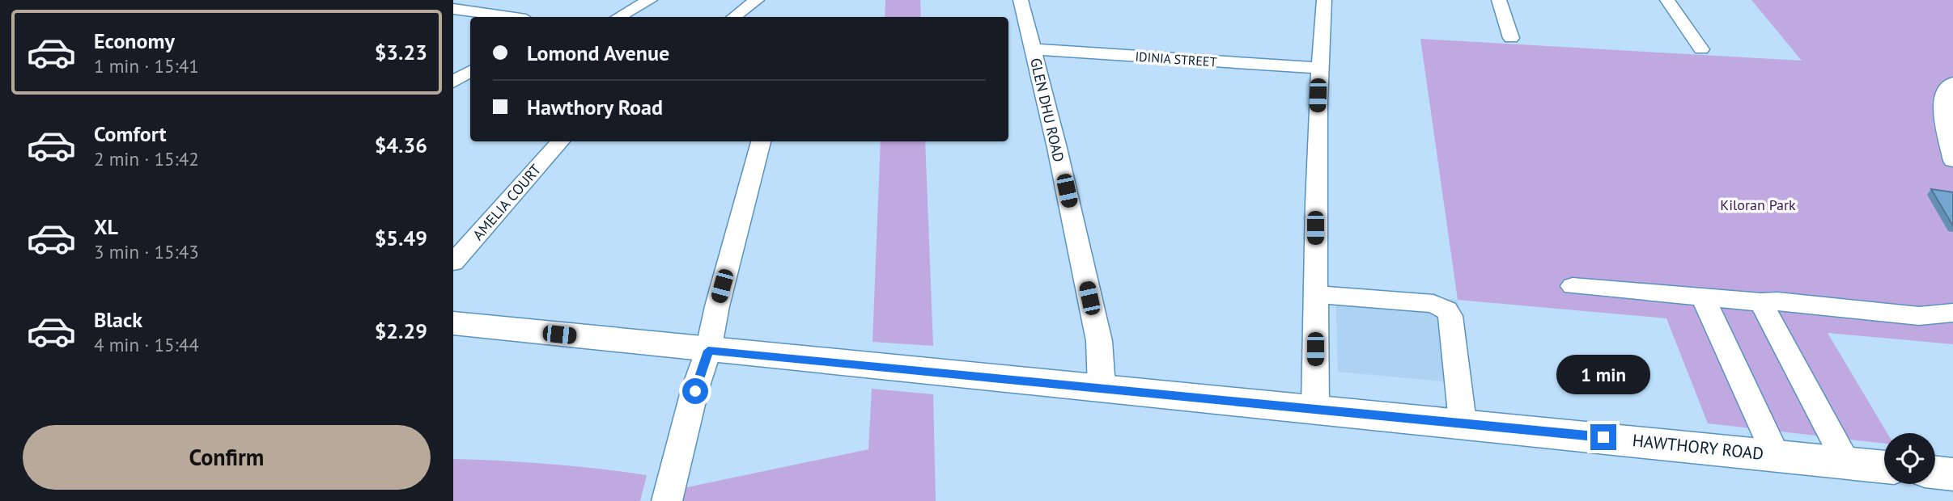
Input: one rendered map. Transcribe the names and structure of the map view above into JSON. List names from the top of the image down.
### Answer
{
  "streets": {
    "main road": ["HAWTHORY ROAD"],
    "street": ["IDINIA STREET", "GLEN DHU ROAD", "AMELIA COURT"]
  },
  "crossings": [
    ["IDINIA STREET", "GLEN DHU ROAD"],
    ["GLEN DHU ROAD", "HAWTHORY ROAD"]
  ],
  "parks": ["Kiloran Park"],
  "page": {
    "list": [
      {
        "name": "Economy",
        "note": "1 min · 15:41",
        "value": "$3.23"
      },
      {
        "name": "Comfort",
        "note": "2 min · 15:42",
        "value": "$4.36"
      },
      {
        "name": "XL",
        "note": "3 min · 15:43",
        "value": "$5.49"
      },
      {
        "name": "Black",
        "note": "4 min · 15:44",
        "value": "$2.29"
      }
    ],
    "banner": ["Lomond Avenue", "Hawthory Road"],
    "bubble": "1 min",
    "buttons": "Confirm"
  }
}
